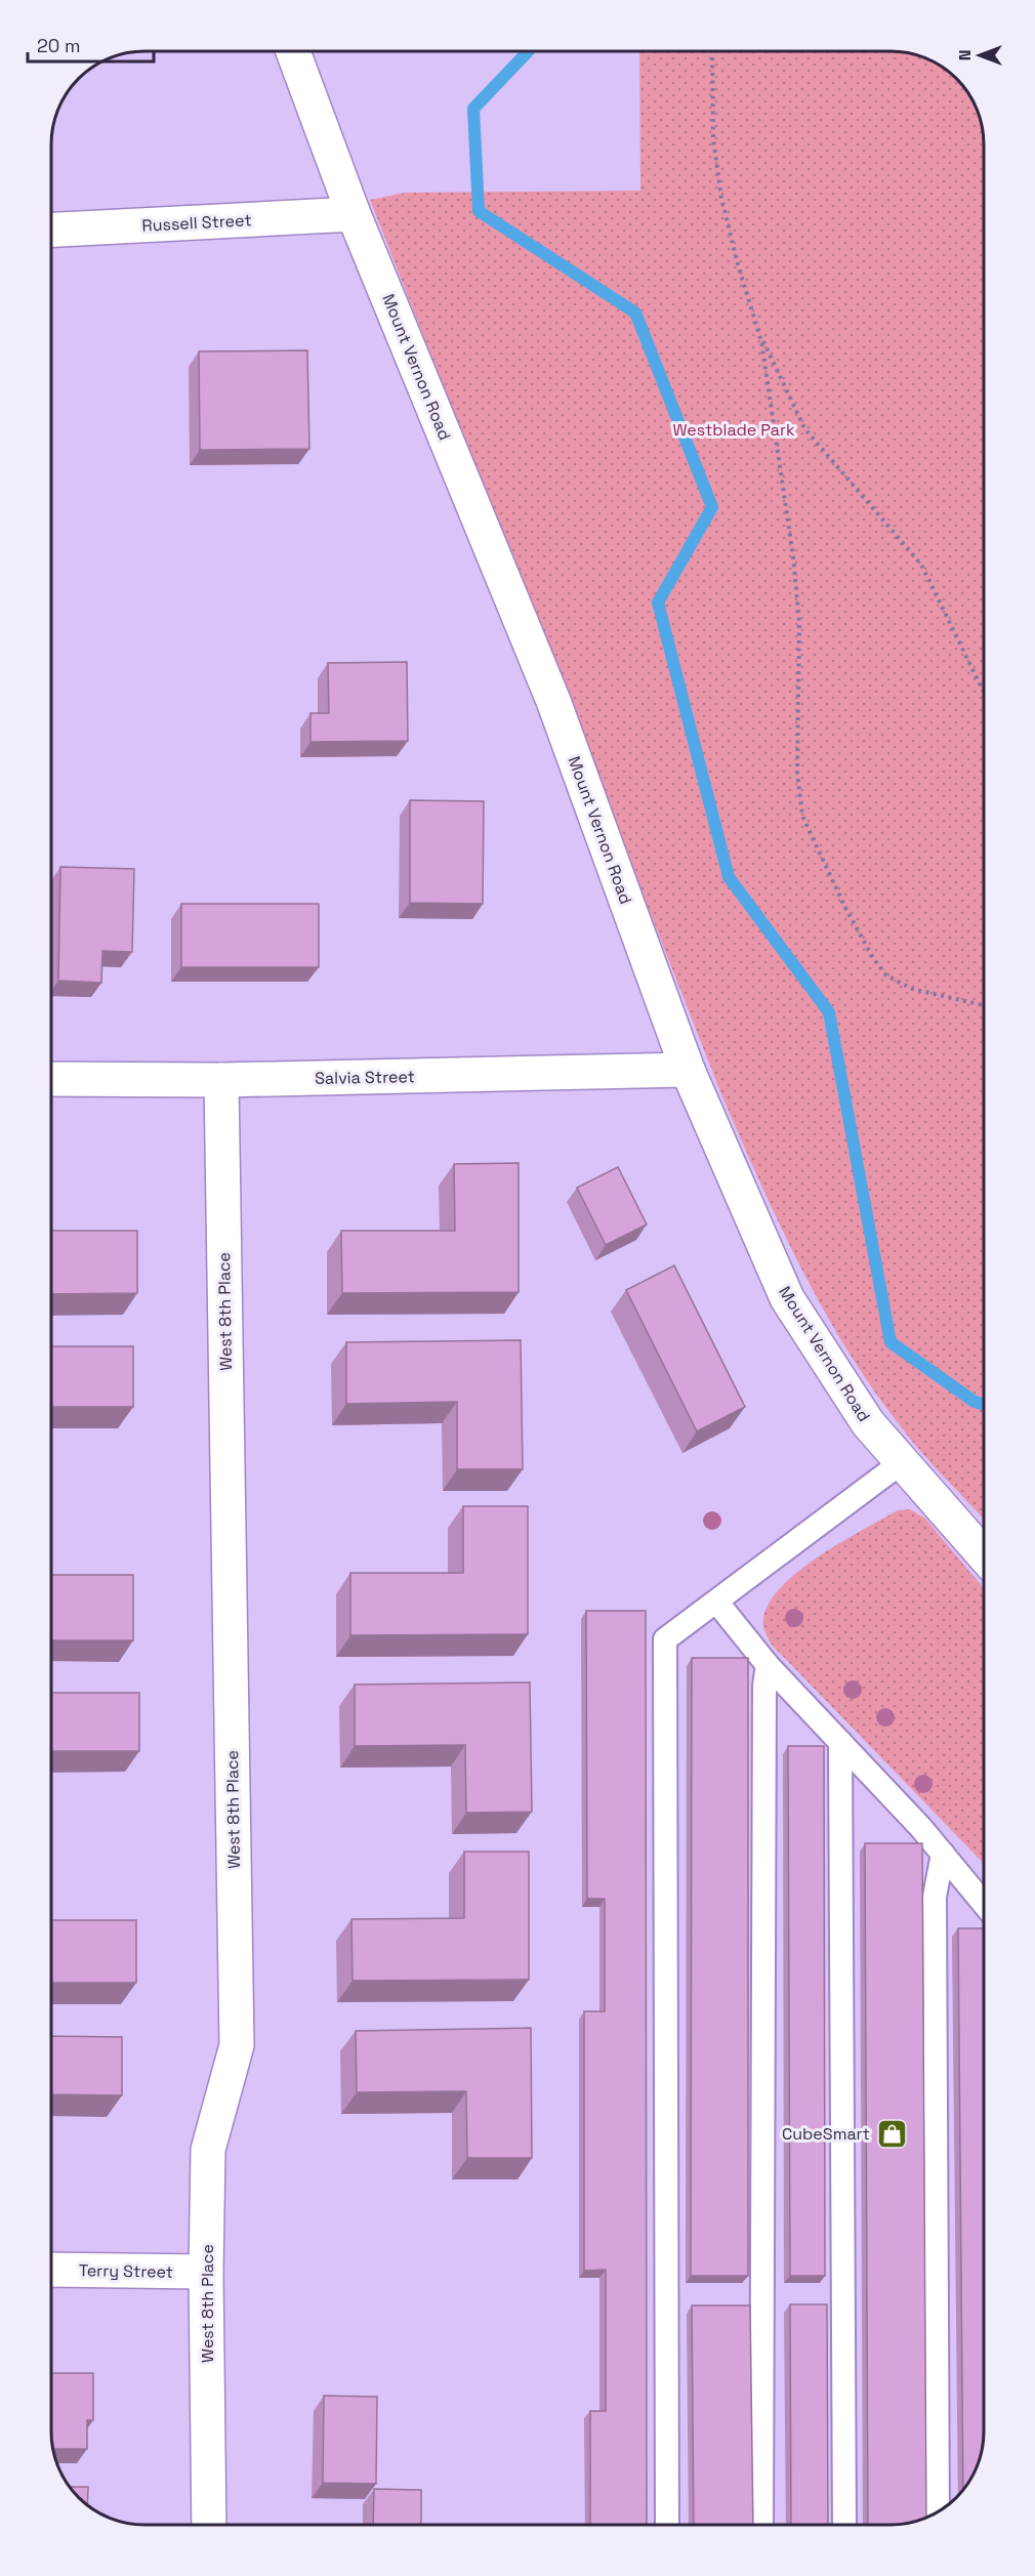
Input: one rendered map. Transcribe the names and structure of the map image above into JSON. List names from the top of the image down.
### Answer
{
  "streets": {
    "street": [
      "Russell Street",
      "Mount Vernon Road",
      "Salvia Street",
      "West 8th Place",
      "Terry Street"
    ]
  },
  "crossings": [
    ["Russell Street", "Mount Vernon Road"],
    ["Mount Vernon Road", "Salvia Street"],
    ["Salvia Street", "West 8th Place"],
    ["West 8th Place", "Terry Street"]
  ],
  "parks": ["Westblade Park"],
  "places": {
    "shop": ["CubeSmart"]
  },
  "scale_bar": "20 m",
  "north": "left"
}
